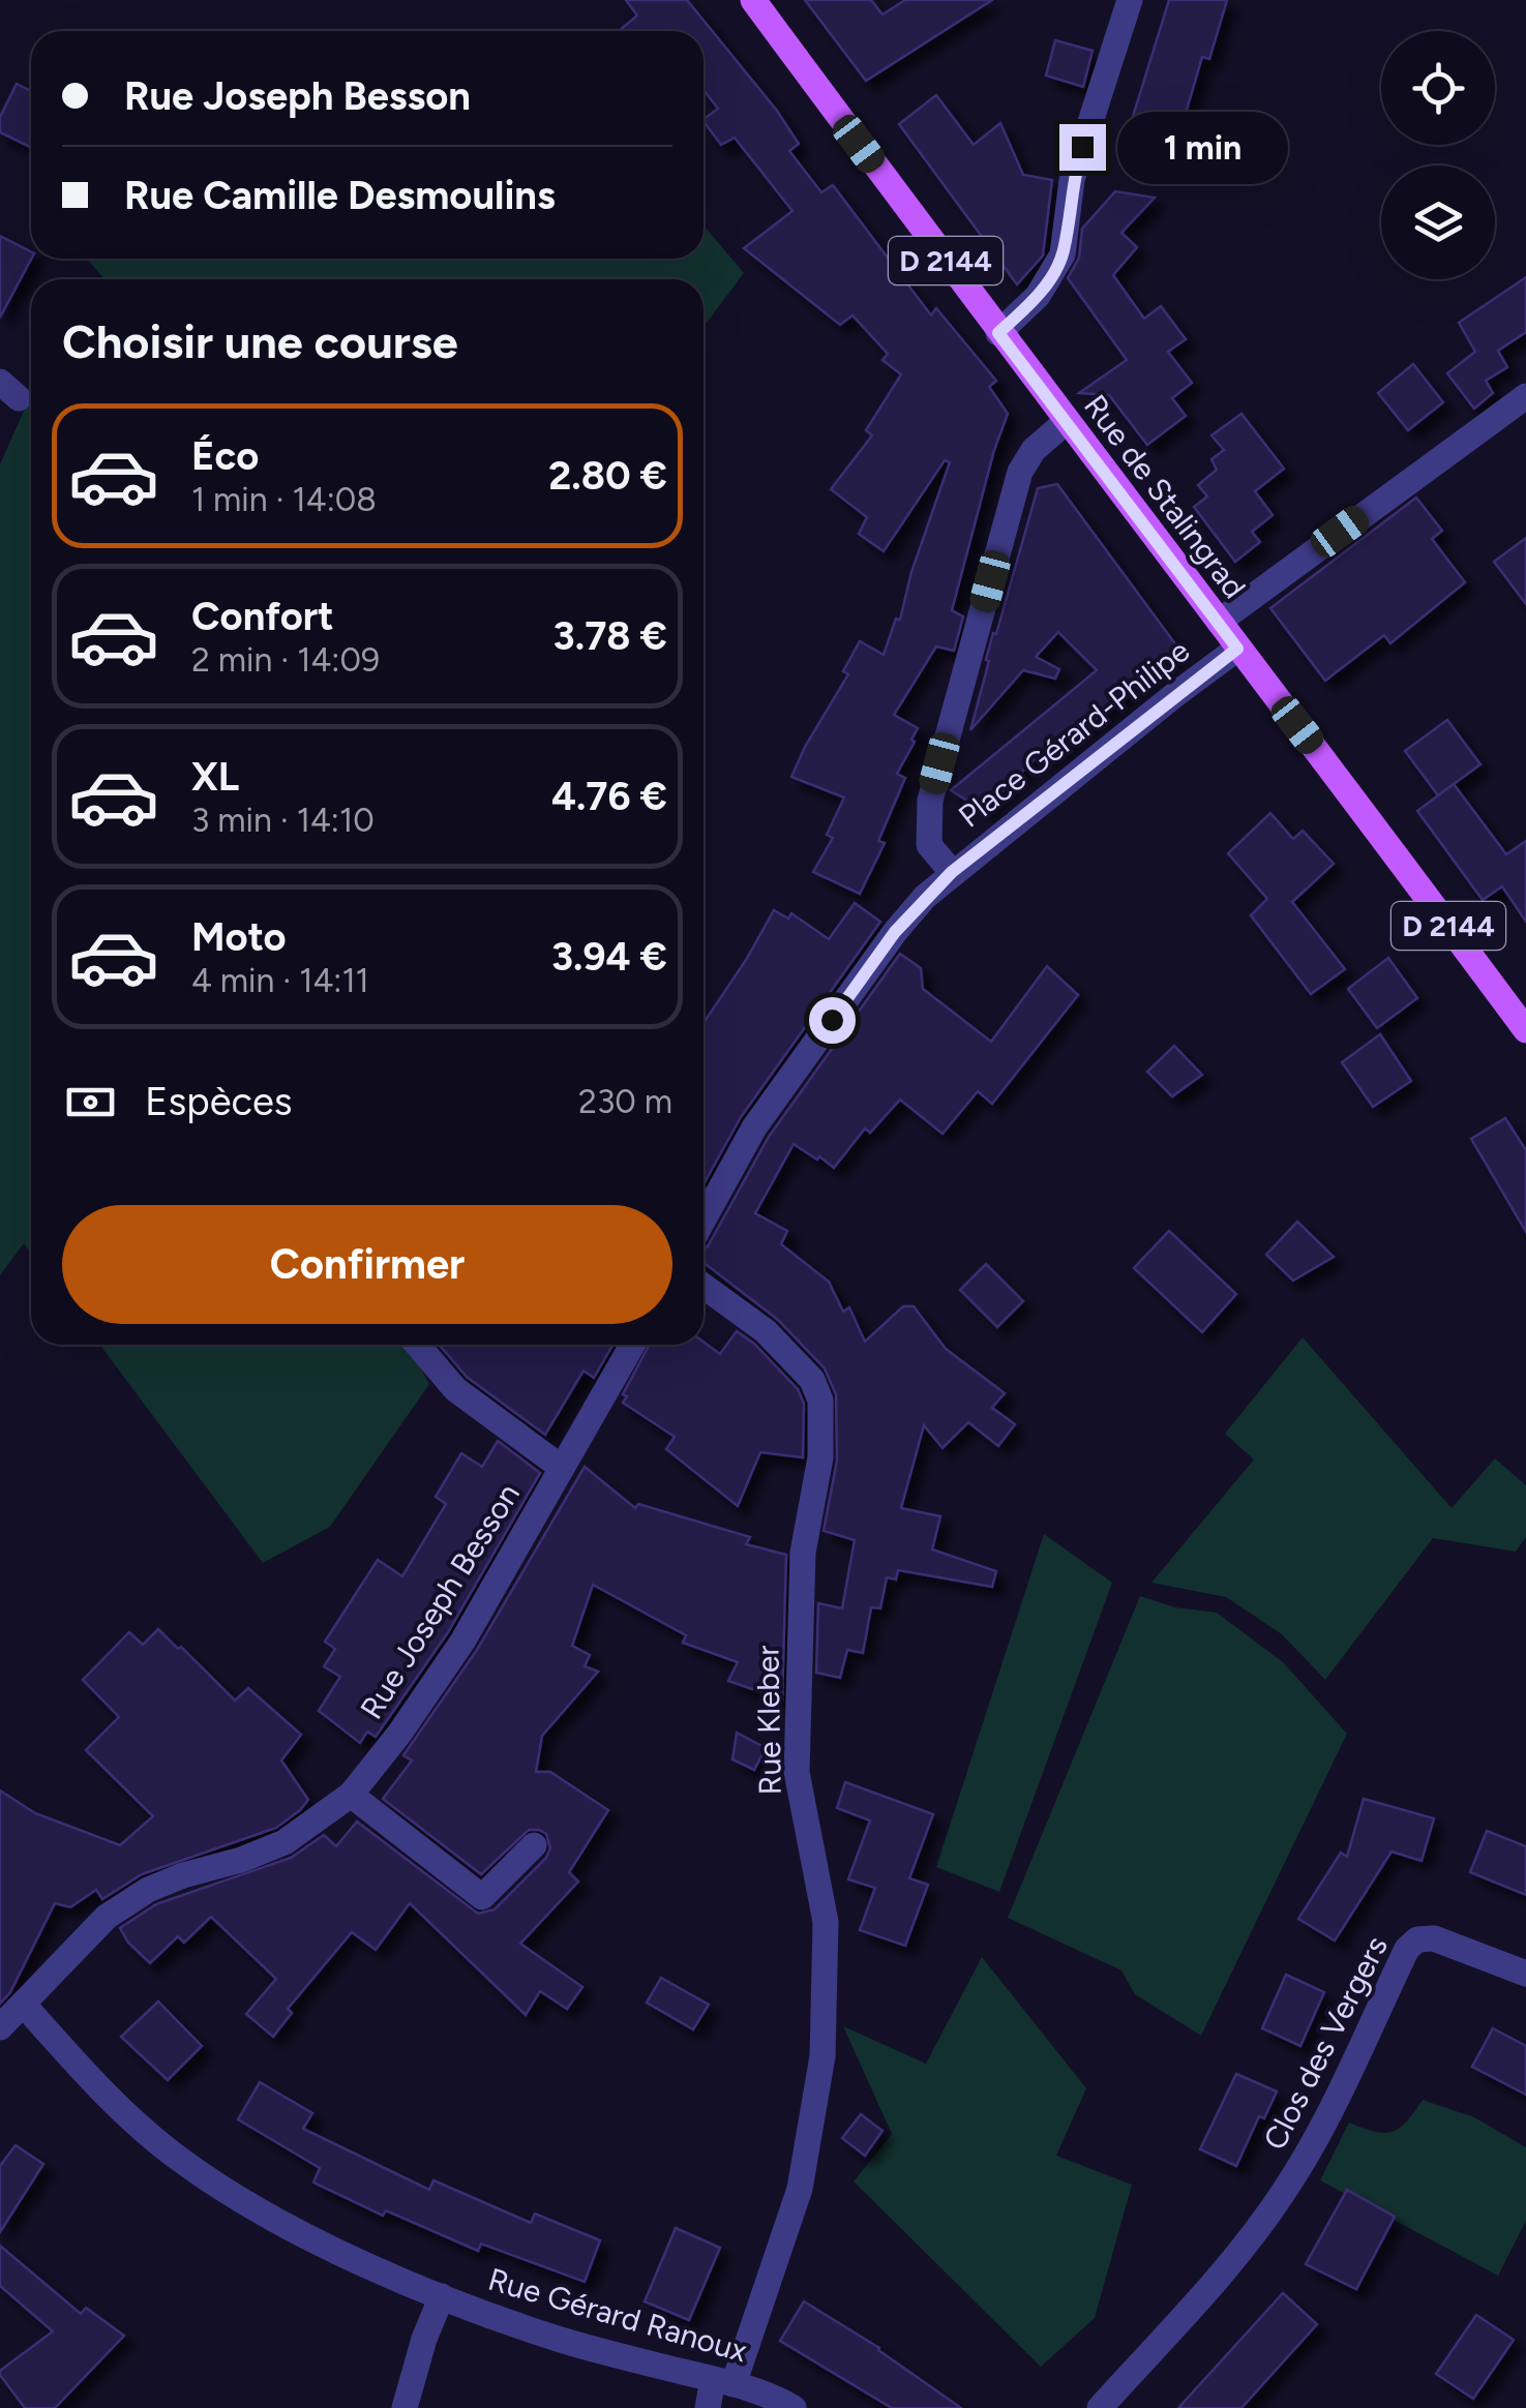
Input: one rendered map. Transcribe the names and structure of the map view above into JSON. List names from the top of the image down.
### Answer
{
  "streets": {
    "main road": ["D 2144", "Rue de Stalingrad"],
    "street": [
      "Place Gérard-Philipe",
      "Rue Joseph Besson",
      "Rue Kleber",
      "Clos des Vergers",
      "Rue Gérard Ranoux"
    ]
  },
  "crossings": [
    ["Rue de Stalingrad", "Place Gérard-Philipe"],
    ["Rue Joseph Besson", "Rue Gérard Ranoux"],
    ["Rue Kleber", "Rue Gérard Ranoux"]
  ],
  "page": {
    "banner": ["Rue Joseph Besson", "Rue Camille Desmoulins"],
    "bubble": "1 min",
    "heading": "Choisir une course",
    "list": [
      {
        "name": "Éco",
        "note": "1 min · 14:08",
        "value": "2.80 €"
      },
      {
        "name": "Confort",
        "note": "2 min · 14:09",
        "value": "3.78 €"
      },
      {
        "name": "XL",
        "note": "3 min · 14:10",
        "value": "4.76 €"
      },
      {
        "name": "Moto",
        "note": "4 min · 14:11",
        "value": "3.94 €"
      }
    ],
    "pay": ["Espèces", "230 m"],
    "buttons": "Confirmer"
  }
}
